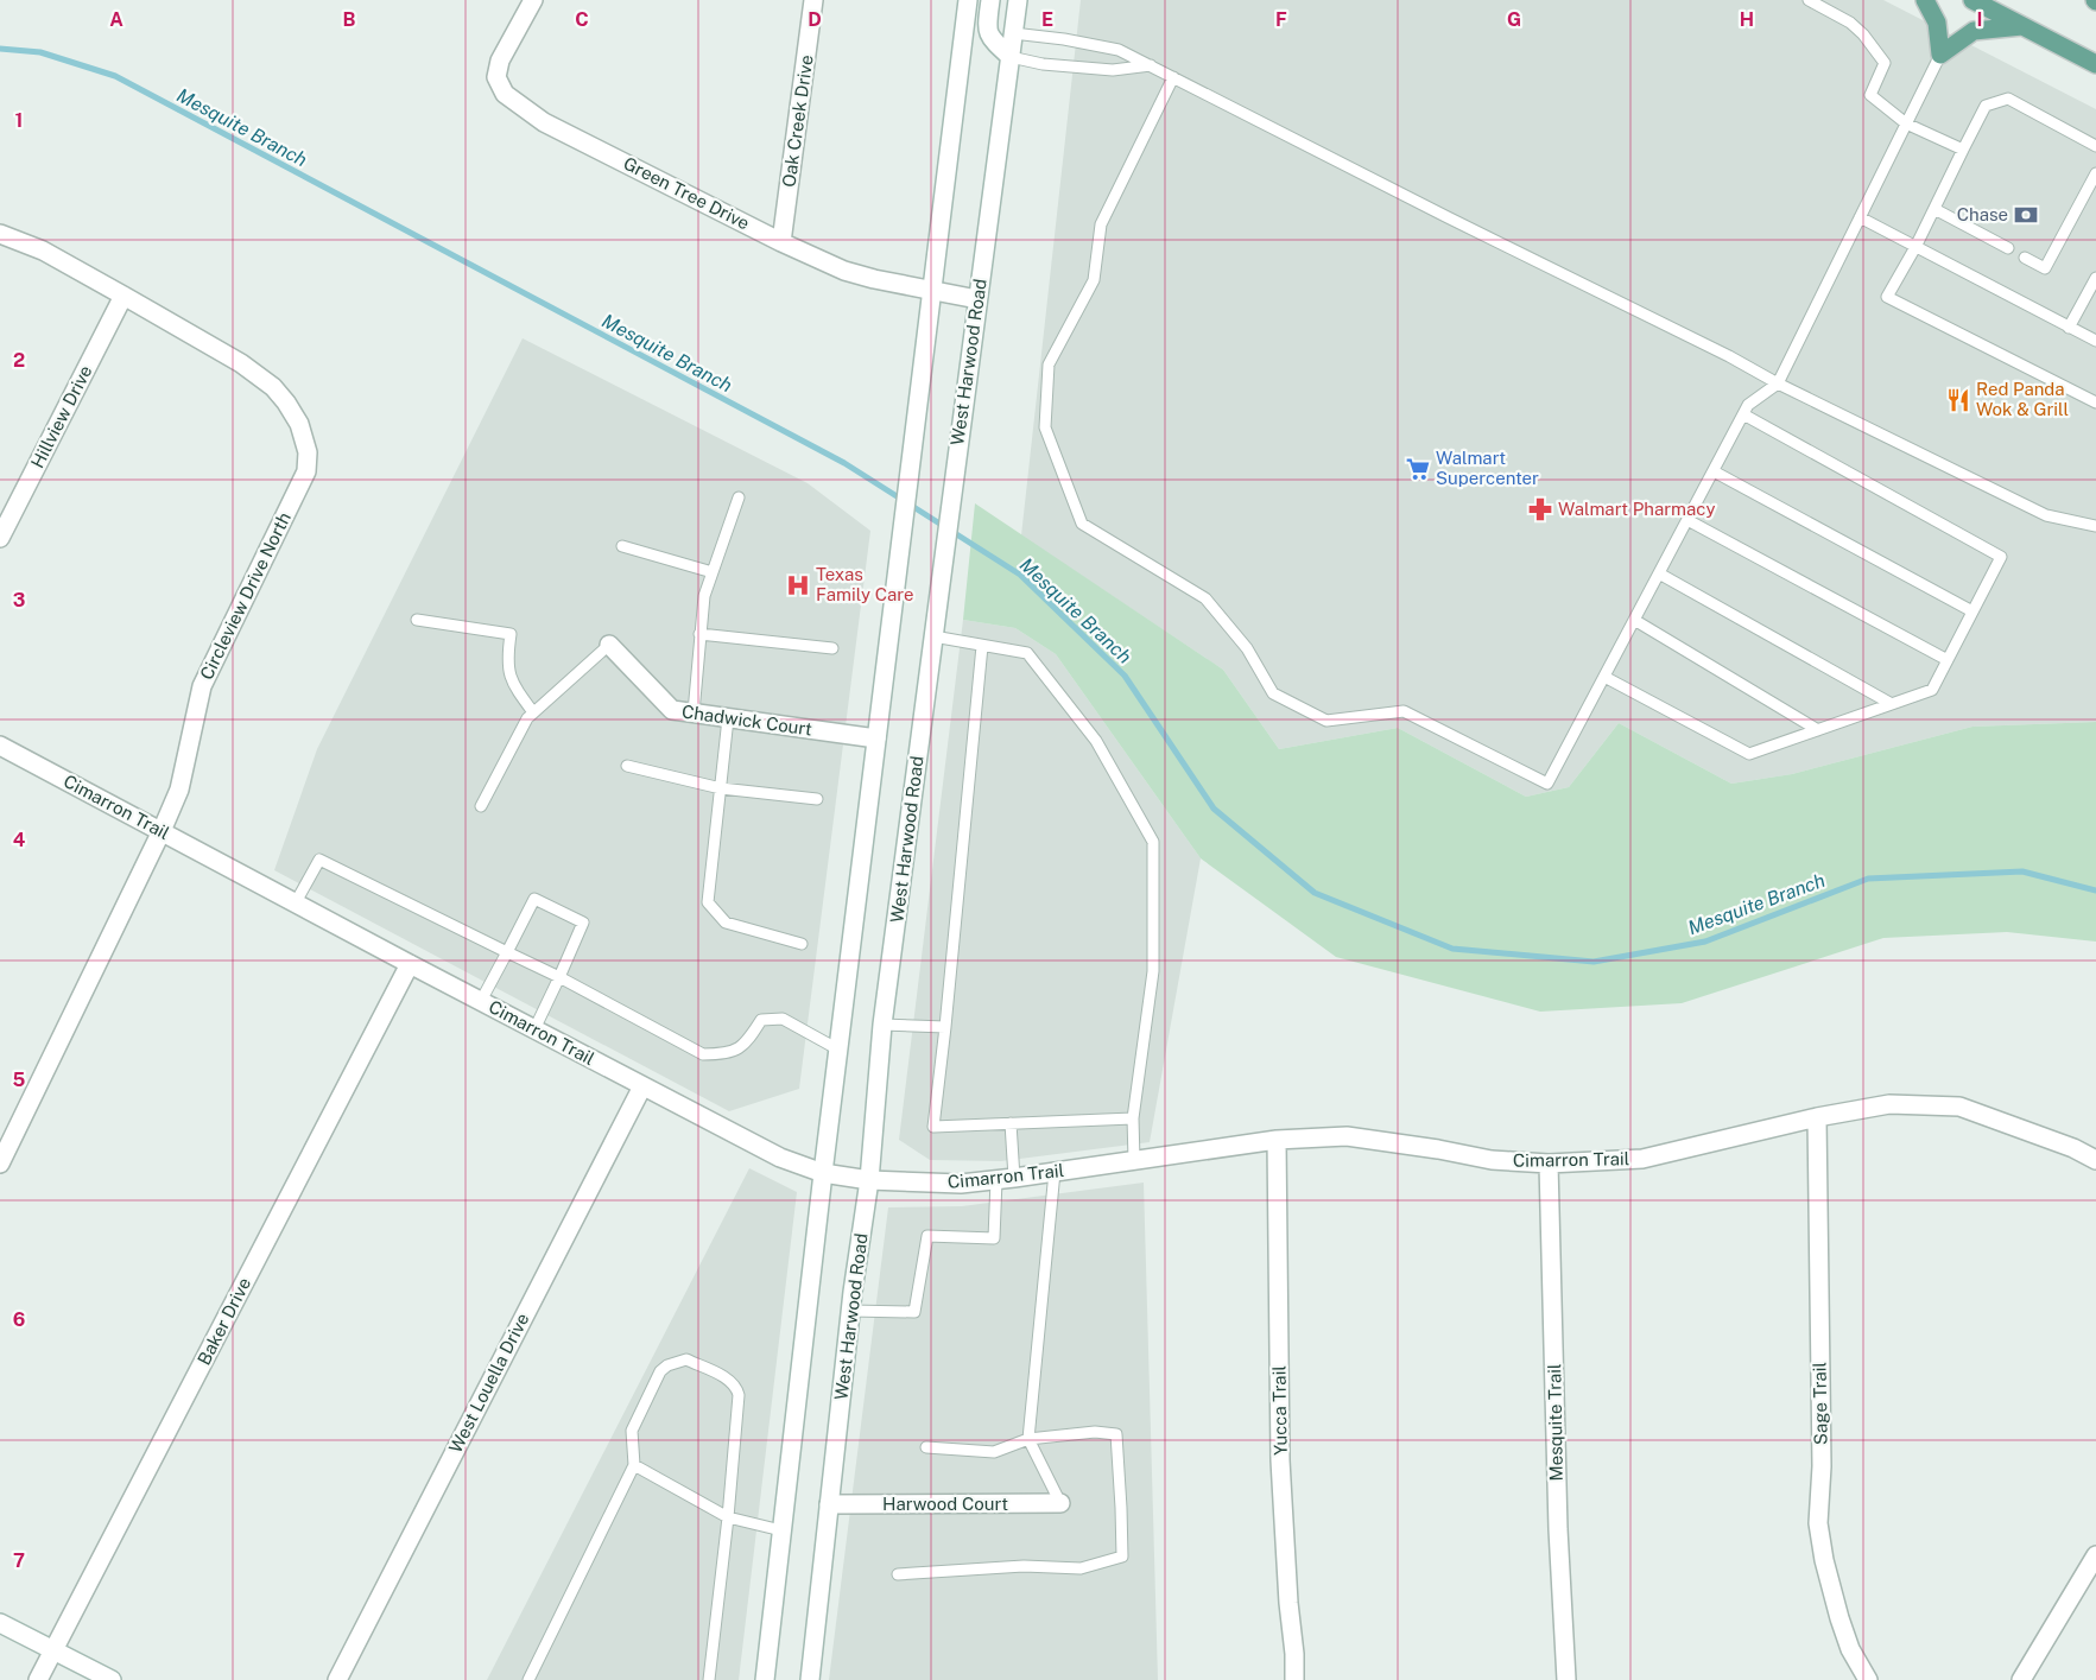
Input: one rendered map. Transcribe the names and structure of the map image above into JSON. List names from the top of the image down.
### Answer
{
  "streets": {
    "street": [
      "Oak Creek Drive",
      "Green Tree Drive",
      "West Harwood Road",
      "Hillview Drive",
      "Circleview Drive North",
      "Chadwick Court",
      "Cimarron Trail",
      "Baker Drive",
      "West Louella Drive",
      "Sage Trail",
      "Yucca Trail",
      "Mesquite Trail",
      "Harwood Court"
    ]
  },
  "crossings": [
    ["Oak Creek Drive", "Green Tree Drive"],
    ["Green Tree Drive", "West Harwood Road"],
    ["West Harwood Road", "Cimarron Trail"],
    ["West Harwood Road", "Harwood Court"],
    ["Hillview Drive", "Circleview Drive North"],
    ["Circleview Drive North", "Cimarron Trail"],
    ["Cimarron Trail", "Baker Drive"],
    ["Cimarron Trail", "West Louella Drive"],
    ["Cimarron Trail", "Sage Trail"],
    ["Cimarron Trail", "Yucca Trail"],
    ["Cimarron Trail", "Mesquite Trail"]
  ],
  "water": ["Mesquite Branch"],
  "places": {
    "bank": ["Chase"],
    "restaurant": ["Red Panda Wok & Grill"],
    "supermarket": ["Walmart Supercenter"],
    "pharmacy": ["Walmart Pharmacy"],
    "hospital": ["Texas Family Care"]
  },
  "grid": {
    "columns": [
      "A",
      "B",
      "C",
      "D",
      "E",
      "F",
      "G",
      "H",
      "I"
    ],
    "rows": [
      "1",
      "2",
      "3",
      "4",
      "5",
      "6",
      "7"
    ]
  }
}
